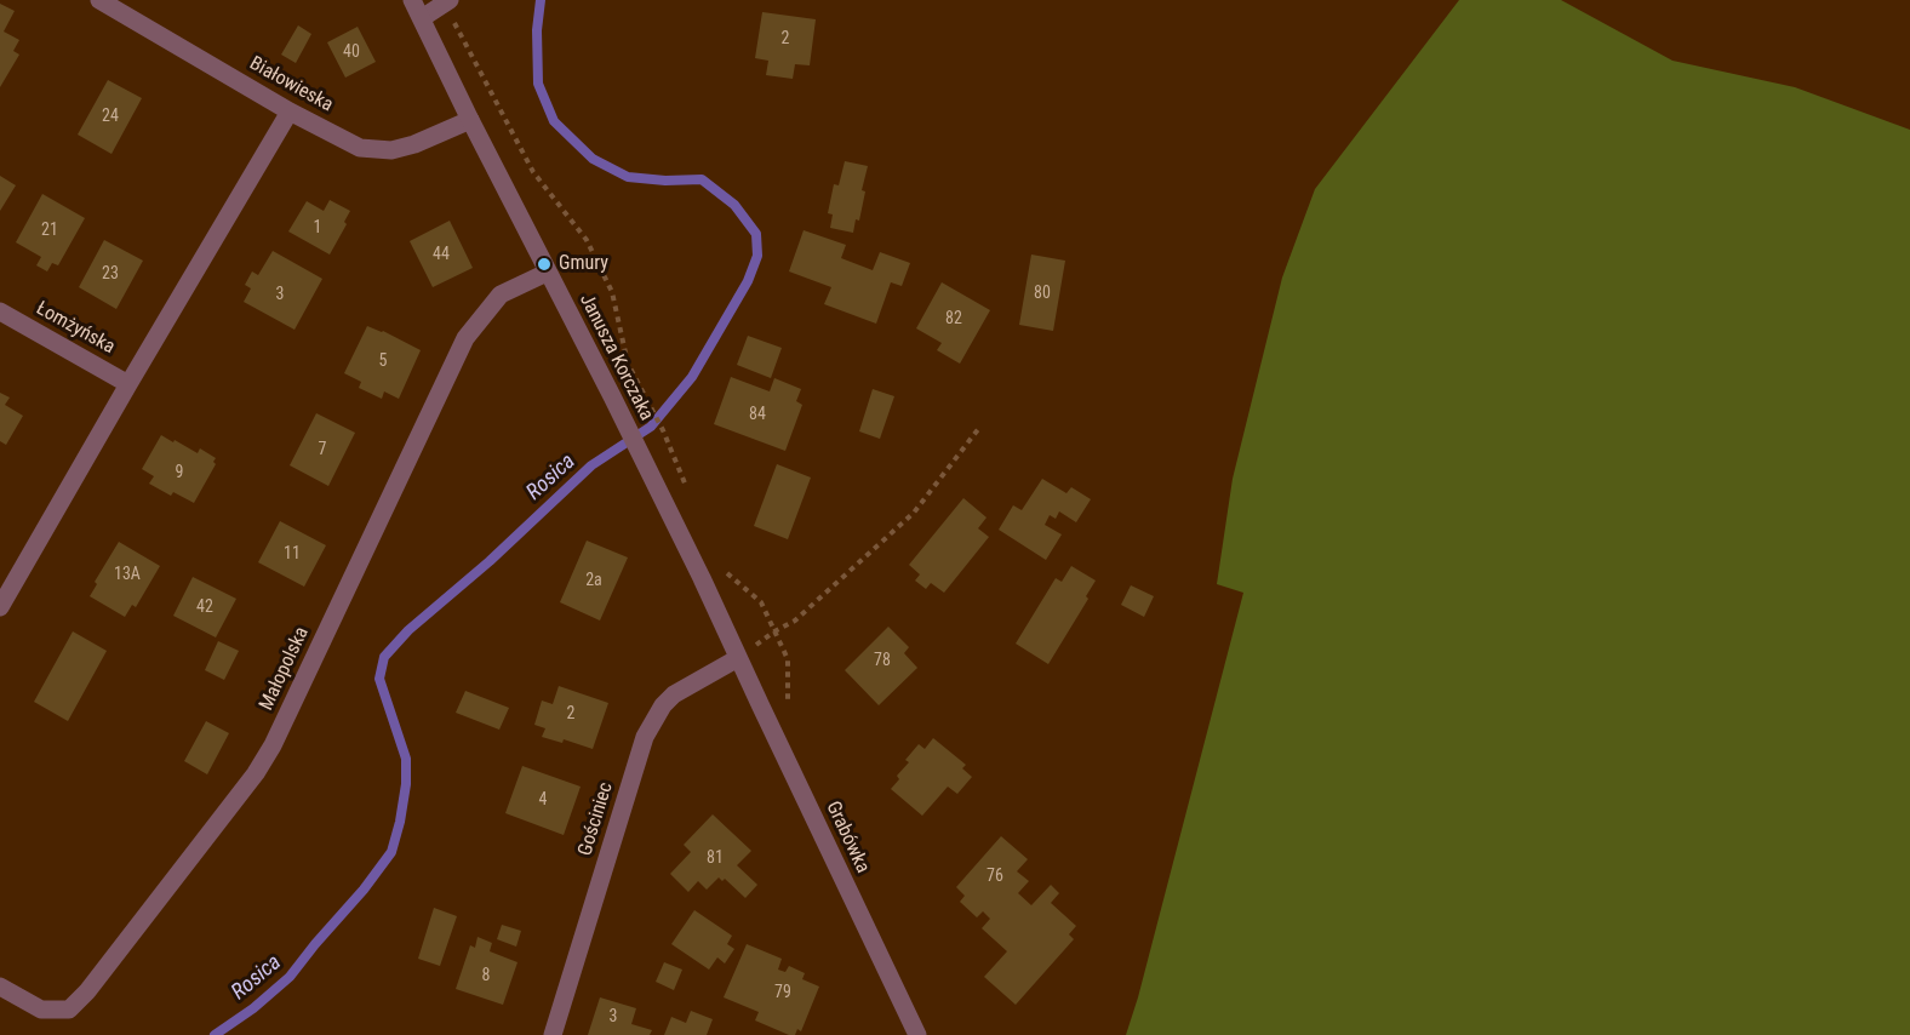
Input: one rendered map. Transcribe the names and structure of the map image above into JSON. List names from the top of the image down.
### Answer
{
  "streets": {
    "street": [
      "Białowieska",
      "Łomżyńska",
      "Janusza Korczaka",
      "Małopolska",
      "Gościniec",
      "Grabówka"
    ]
  },
  "crossings": [
    ["Białowieska", "Janusza Korczaka"],
    ["Janusza Korczaka", "Małopolska"],
    ["Janusza Korczaka", "Gościniec"],
    ["Janusza Korczaka", "Grabówka"],
    ["Gościniec", "Grabówka"]
  ],
  "water": ["Rosica"],
  "places": ["Gmury"],
  "house_numbers": [
    "2",
    "40",
    "24",
    "1",
    "21",
    "44",
    "23",
    "80",
    "3",
    "82",
    "5",
    "84",
    "7",
    "9",
    "11",
    "13A",
    "2a",
    "42",
    "78",
    "2",
    "4",
    "81",
    "76",
    "8",
    "79",
    "3"
  ]
}
